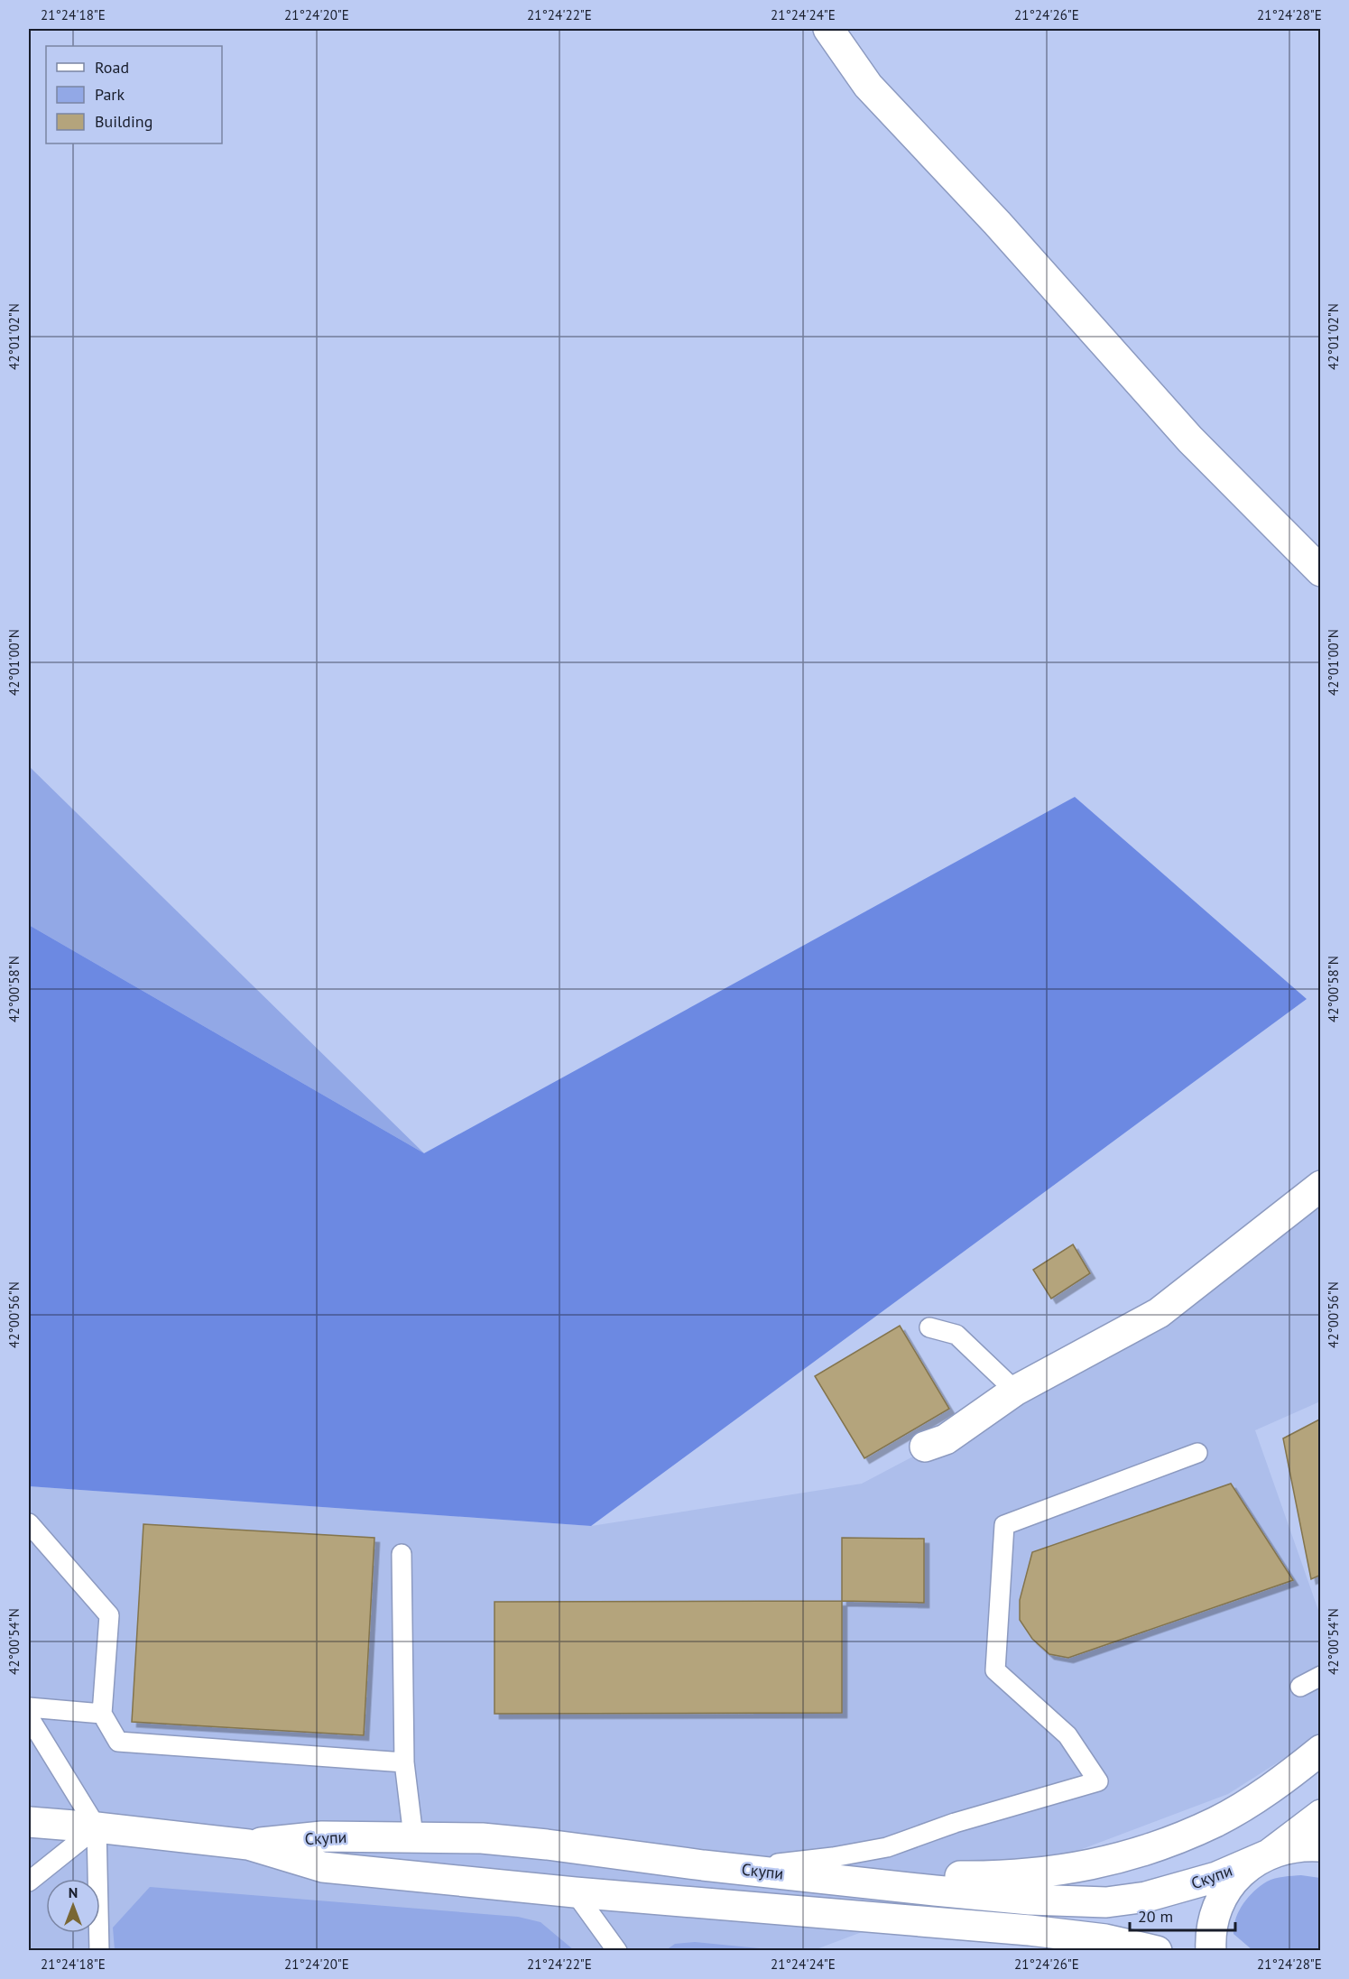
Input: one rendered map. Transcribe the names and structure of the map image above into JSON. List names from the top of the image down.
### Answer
{
  "streets": {
    "street": ["Скупи"]
  },
  "legend": ["Road", "Park", "Building"],
  "scale_bar": "20 m",
  "north": "top",
  "coordinates": [
    "21°24'18\"E",
    "21°24'20\"E",
    "21°24'22\"E",
    "21°24'24\"E",
    "21°24'26\"E",
    "21°24'28\"E",
    "42°01'02\"N",
    "42°01'00\"N",
    "42°00'58\"N",
    "42°00'56\"N",
    "42°00'54\"N"
  ]
}
